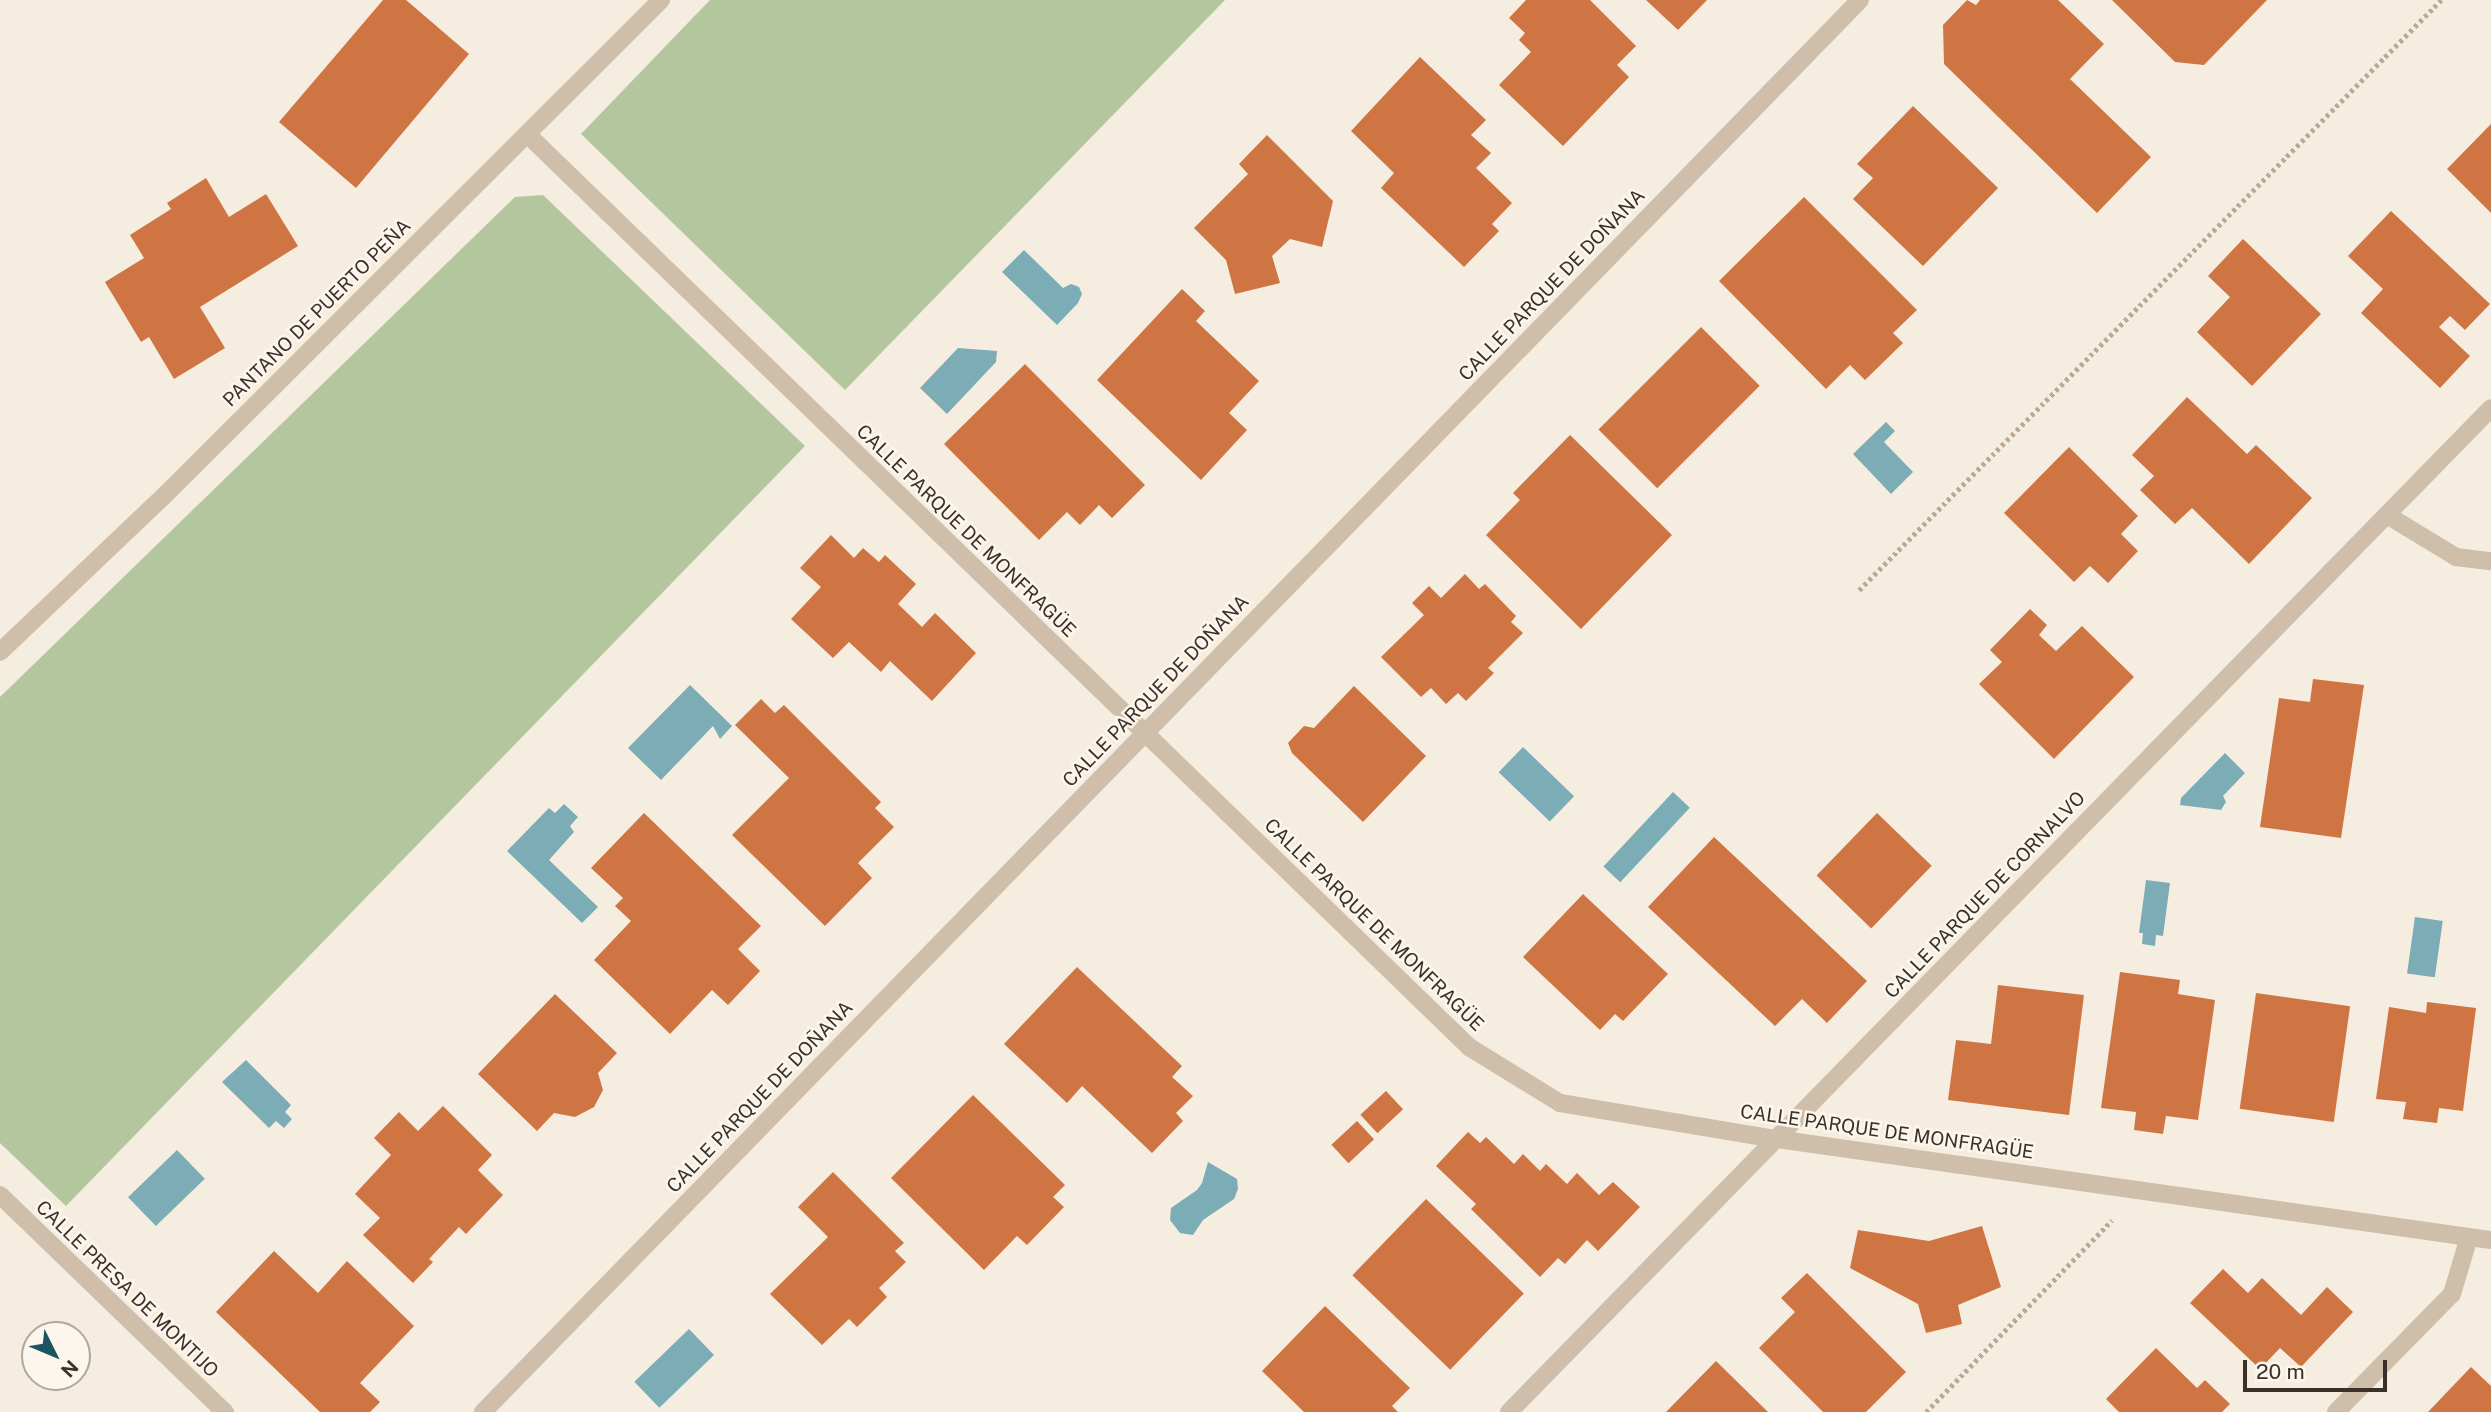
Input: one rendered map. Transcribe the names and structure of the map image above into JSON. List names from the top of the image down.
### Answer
{
  "streets": {
    "street": [
      "CALLE PARQUE DE DOÑANA",
      "PANTANO DE PUERTO PEÑA",
      "CALLE PARQUE DE MONFRAGÜE",
      "CALLE PARQUE DE CORNALVO",
      "CALLE PRESA DE MONTIJO"
    ]
  },
  "crossings": [
    ["CALLE PARQUE DE DOÑANA", "CALLE PARQUE DE MONFRAGÜE"],
    ["PANTANO DE PUERTO PEÑA", "CALLE PARQUE DE MONFRAGÜE"],
    ["CALLE PARQUE DE MONFRAGÜE", "CALLE PARQUE DE CORNALVO"]
  ],
  "scale_bar": "20 m",
  "north": "bottom right"
}
